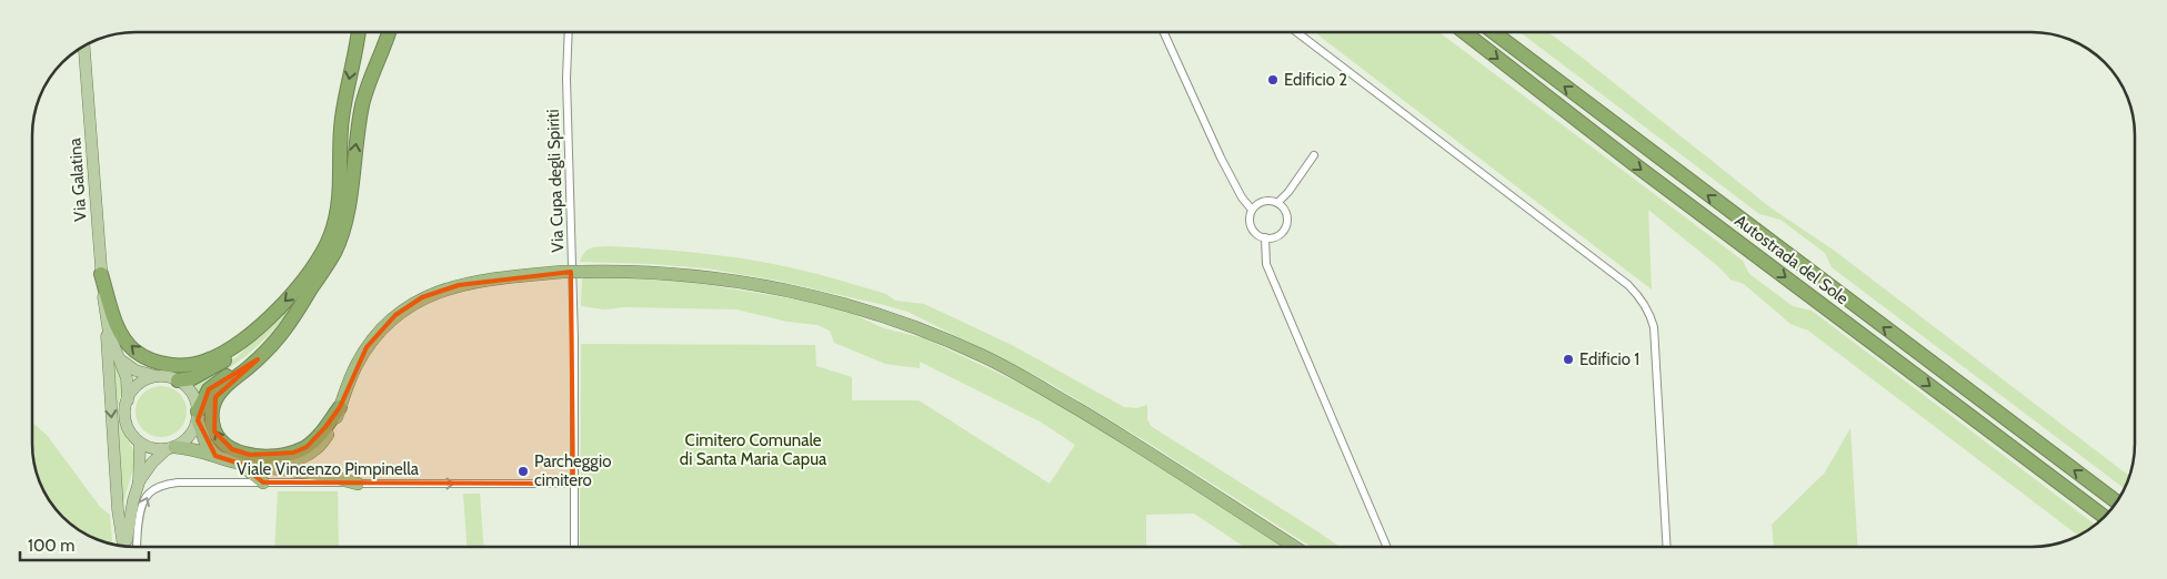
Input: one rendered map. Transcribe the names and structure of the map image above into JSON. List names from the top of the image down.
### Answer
{
  "streets": {
    "highway": ["Autostrada del Sole"],
    "main road": ["Via Galatina"],
    "street": ["Via Cupa degli Spiriti", "Viale Vincenzo Pimpinella"]
  },
  "crossings": [
    ["Via Cupa degli Spiriti", "Viale Vincenzo Pimpinella"]
  ],
  "one_way": ["Viale Vincenzo Pimpinella"],
  "parks": ["Cimitero Comunale di Santa Maria Capua"],
  "places": ["Edificio 2", "Edificio 1", "Parcheggio cimitero"],
  "scale_bar": "100 m"
}
